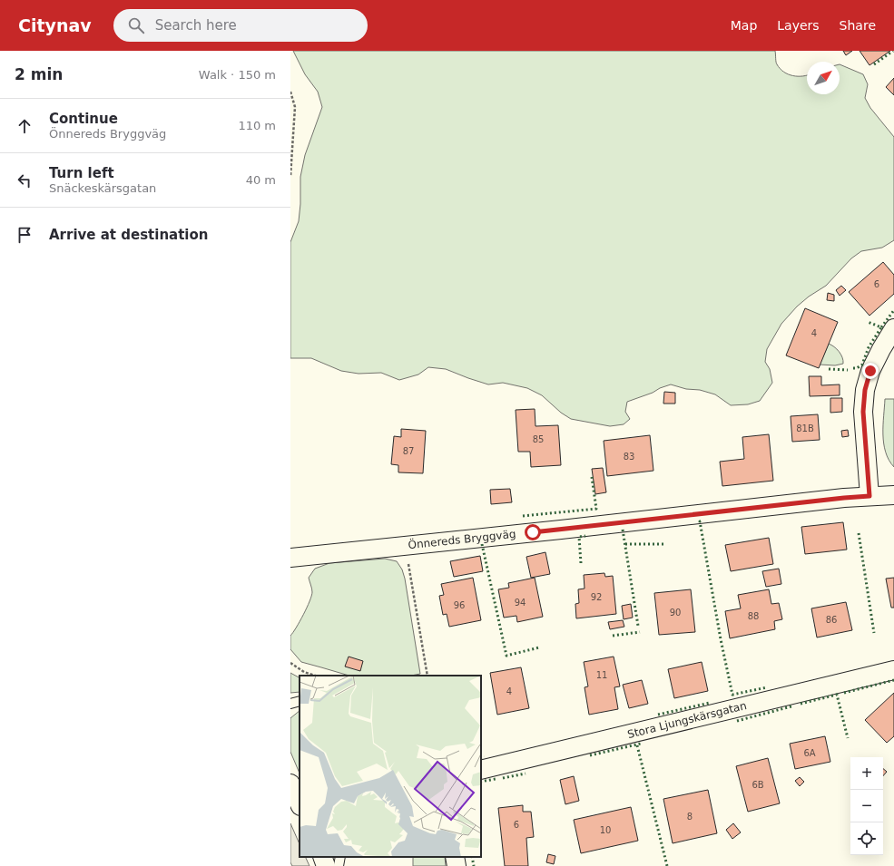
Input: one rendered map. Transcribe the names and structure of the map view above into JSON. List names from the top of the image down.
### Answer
{
  "streets": {
    "street": ["Önnereds Bryggväg", "Stora Ljungskärsgatan"]
  },
  "house_numbers": [
    "6",
    "4",
    "81B",
    "85",
    "87",
    "83",
    "92",
    "94",
    "96",
    "90",
    "88",
    "86",
    "11",
    "4",
    "6A",
    "6B",
    "8",
    "6",
    "10"
  ],
  "north": "top right",
  "page": {
    "header": "Citynav",
    "search": "Search here",
    "nav": ["Map", "Layers", "Share"],
    "heading": ["2 min", "Walk · 150 m"],
    "list": [
      ["Continue", "Önnereds Bryggväg", "110 m"],
      ["Turn left", "Snäckeskärsgatan", "40 m"],
      "Arrive at destination"
    ],
    "map_buttons": ["+", "−"]
  }
}
